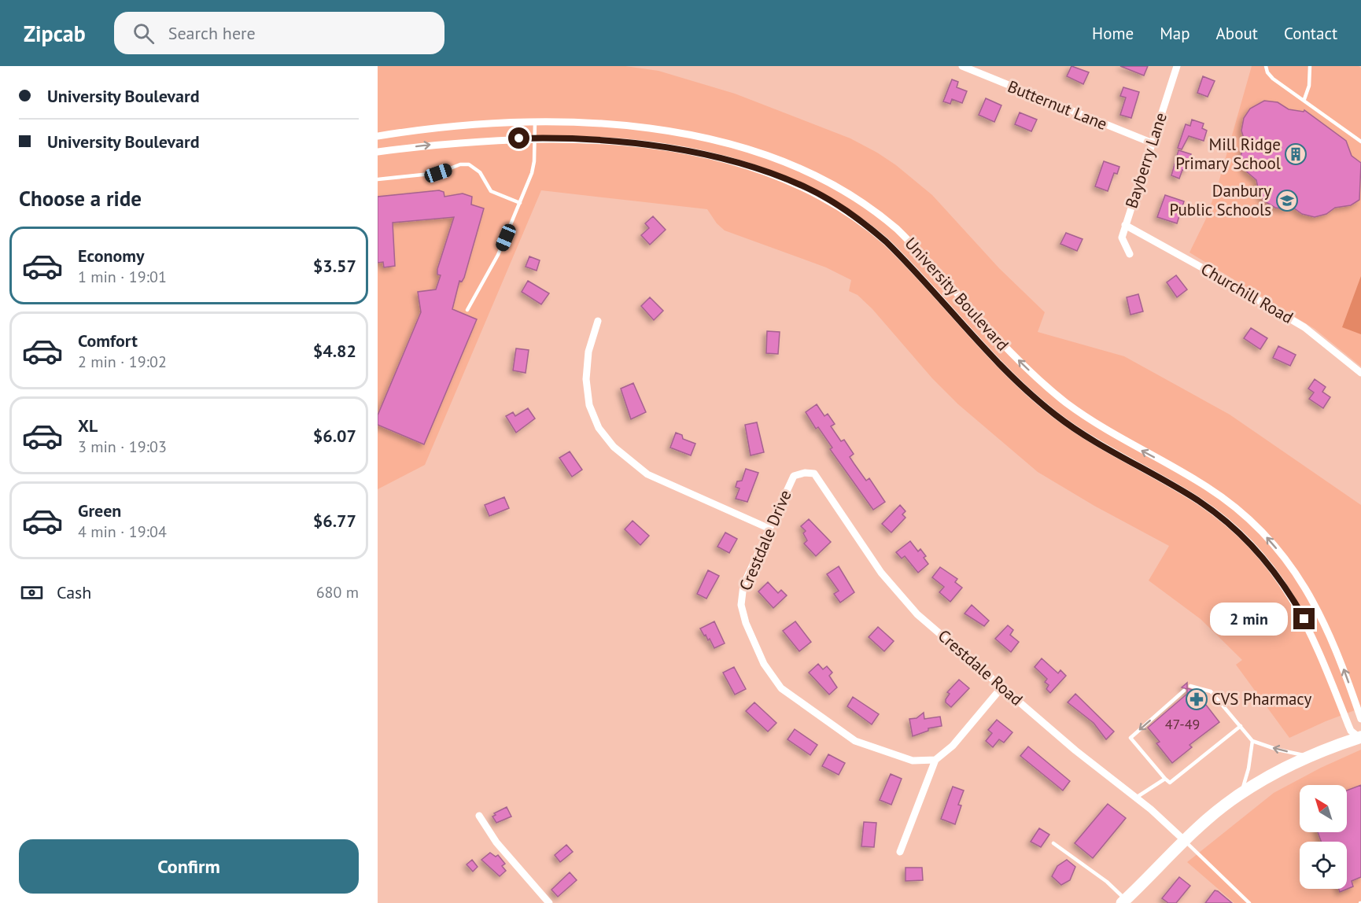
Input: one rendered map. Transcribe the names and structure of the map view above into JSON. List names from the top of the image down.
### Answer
{
  "streets": {
    "street": [
      "Butternut Lane",
      "Bayberry Lane",
      "Churchill Road",
      "University Boulevard",
      "Crestdale Drive",
      "Crestdale Road"
    ]
  },
  "crossings": [
    ["Butternut Lane", "Bayberry Lane"],
    ["Bayberry Lane", "Churchill Road"],
    ["Crestdale Drive", "Crestdale Road"]
  ],
  "places": {
    "building": ["Mill Ridge Primary School"],
    "school or university": ["Danbury Public Schools"],
    "pharmacy": ["CVS Pharmacy"]
  },
  "house_numbers": ["47-49"],
  "north": "top left",
  "page": {
    "header": "Zipcab",
    "search": "Search here",
    "nav": [
      "Home",
      "Map",
      "About",
      "Contact"
    ],
    "banner": ["University Boulevard", "University Boulevard"],
    "heading": "Choose a ride",
    "list": [
      {
        "name": "Economy",
        "note": "1 min · 19:01",
        "value": "$3.57"
      },
      {
        "name": "Comfort",
        "note": "2 min · 19:02",
        "value": "$4.82"
      },
      {
        "name": "XL",
        "note": "3 min · 19:03",
        "value": "$6.07"
      },
      {
        "name": "Green",
        "note": "4 min · 19:04",
        "value": "$6.77"
      }
    ],
    "pay": ["Cash", "680 m"],
    "bubble": "2 min",
    "buttons": "Confirm"
  }
}
